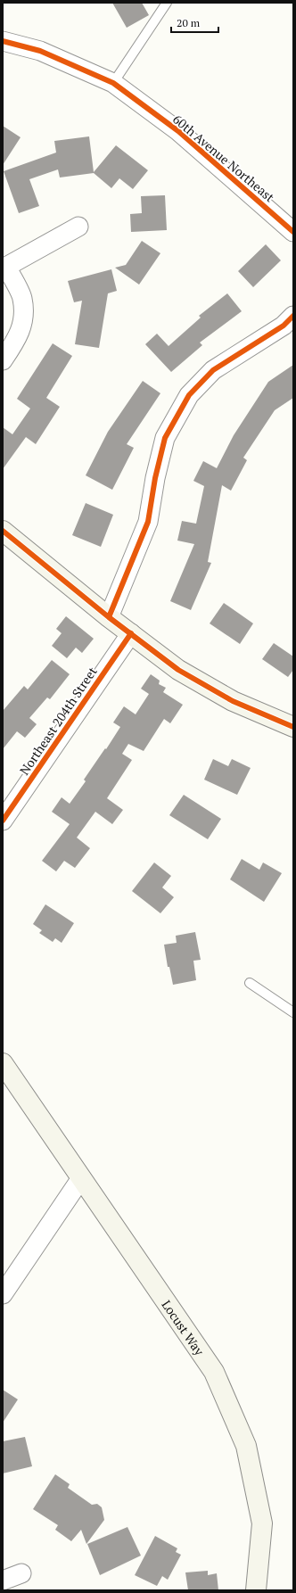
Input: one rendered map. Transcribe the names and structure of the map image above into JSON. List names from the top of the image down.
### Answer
{
  "streets": {
    "main road": ["Locust Way"],
    "street": ["60th Avenue Northeast", "Northeast 204th Street"]
  },
  "scale_bar": "20 m"
}
